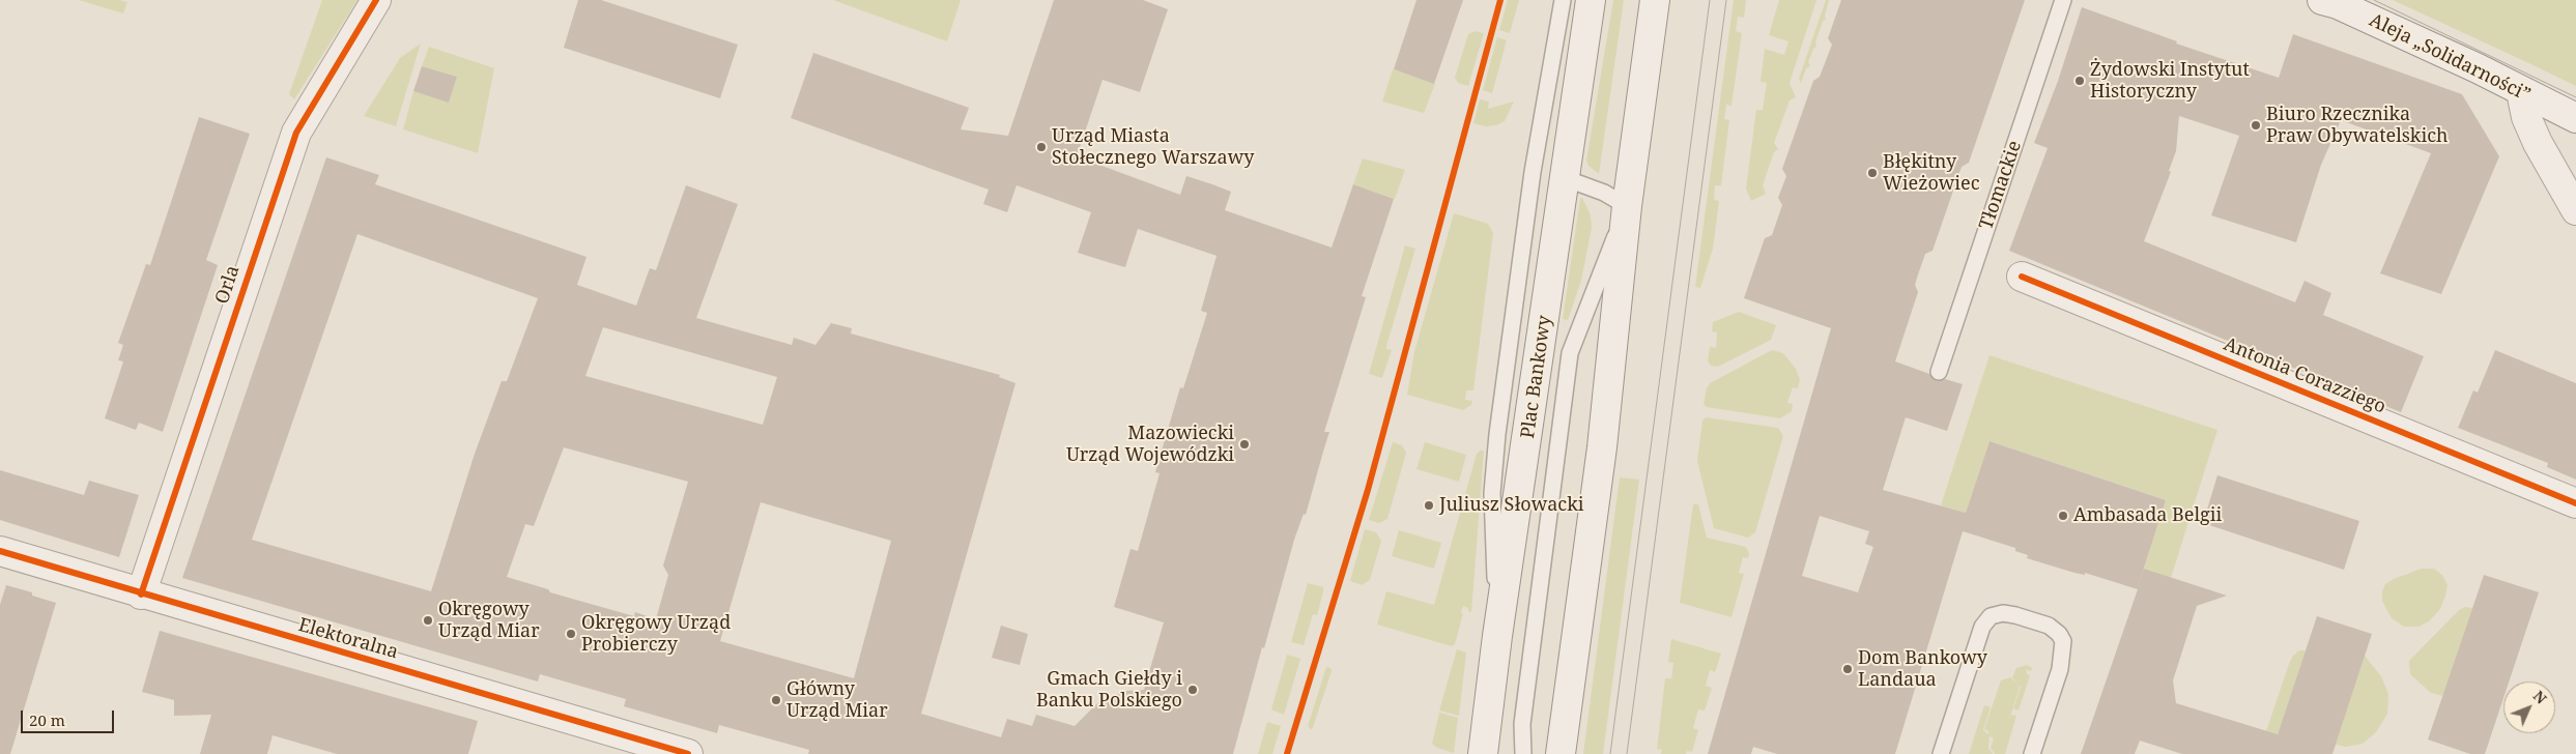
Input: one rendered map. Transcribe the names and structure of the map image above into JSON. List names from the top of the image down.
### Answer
{
  "streets": {
    "street": [
      "Aleja „Solidarności”",
      "Orla",
      "Antonia Corazziego",
      "Plac Bankowy",
      "Elektoralna"
    ],
    "lane": ["Tłomackie"]
  },
  "crossings": [
    ["Orla", "Elektoralna"]
  ],
  "places": [
    "Żydowski Instytut Historyczny",
    "Biuro Rzecznika Praw Obywatelskich",
    "Urząd Miasta Stołecznego Warszawy",
    "Błękitny Wieżowiec",
    "Mazowiecki Urząd Wojewódzki",
    "Juliusz Słowacki",
    "Ambasada Belgii",
    "Okręgowy Urząd Miar",
    "Okręgowy Urząd Probierczy",
    "Dom Bankowy Landaua",
    "Gmach Giełdy i Banku Polskiego",
    "Główny Urząd Miar"
  ],
  "scale_bar": "20 m",
  "north": "top right"
}
